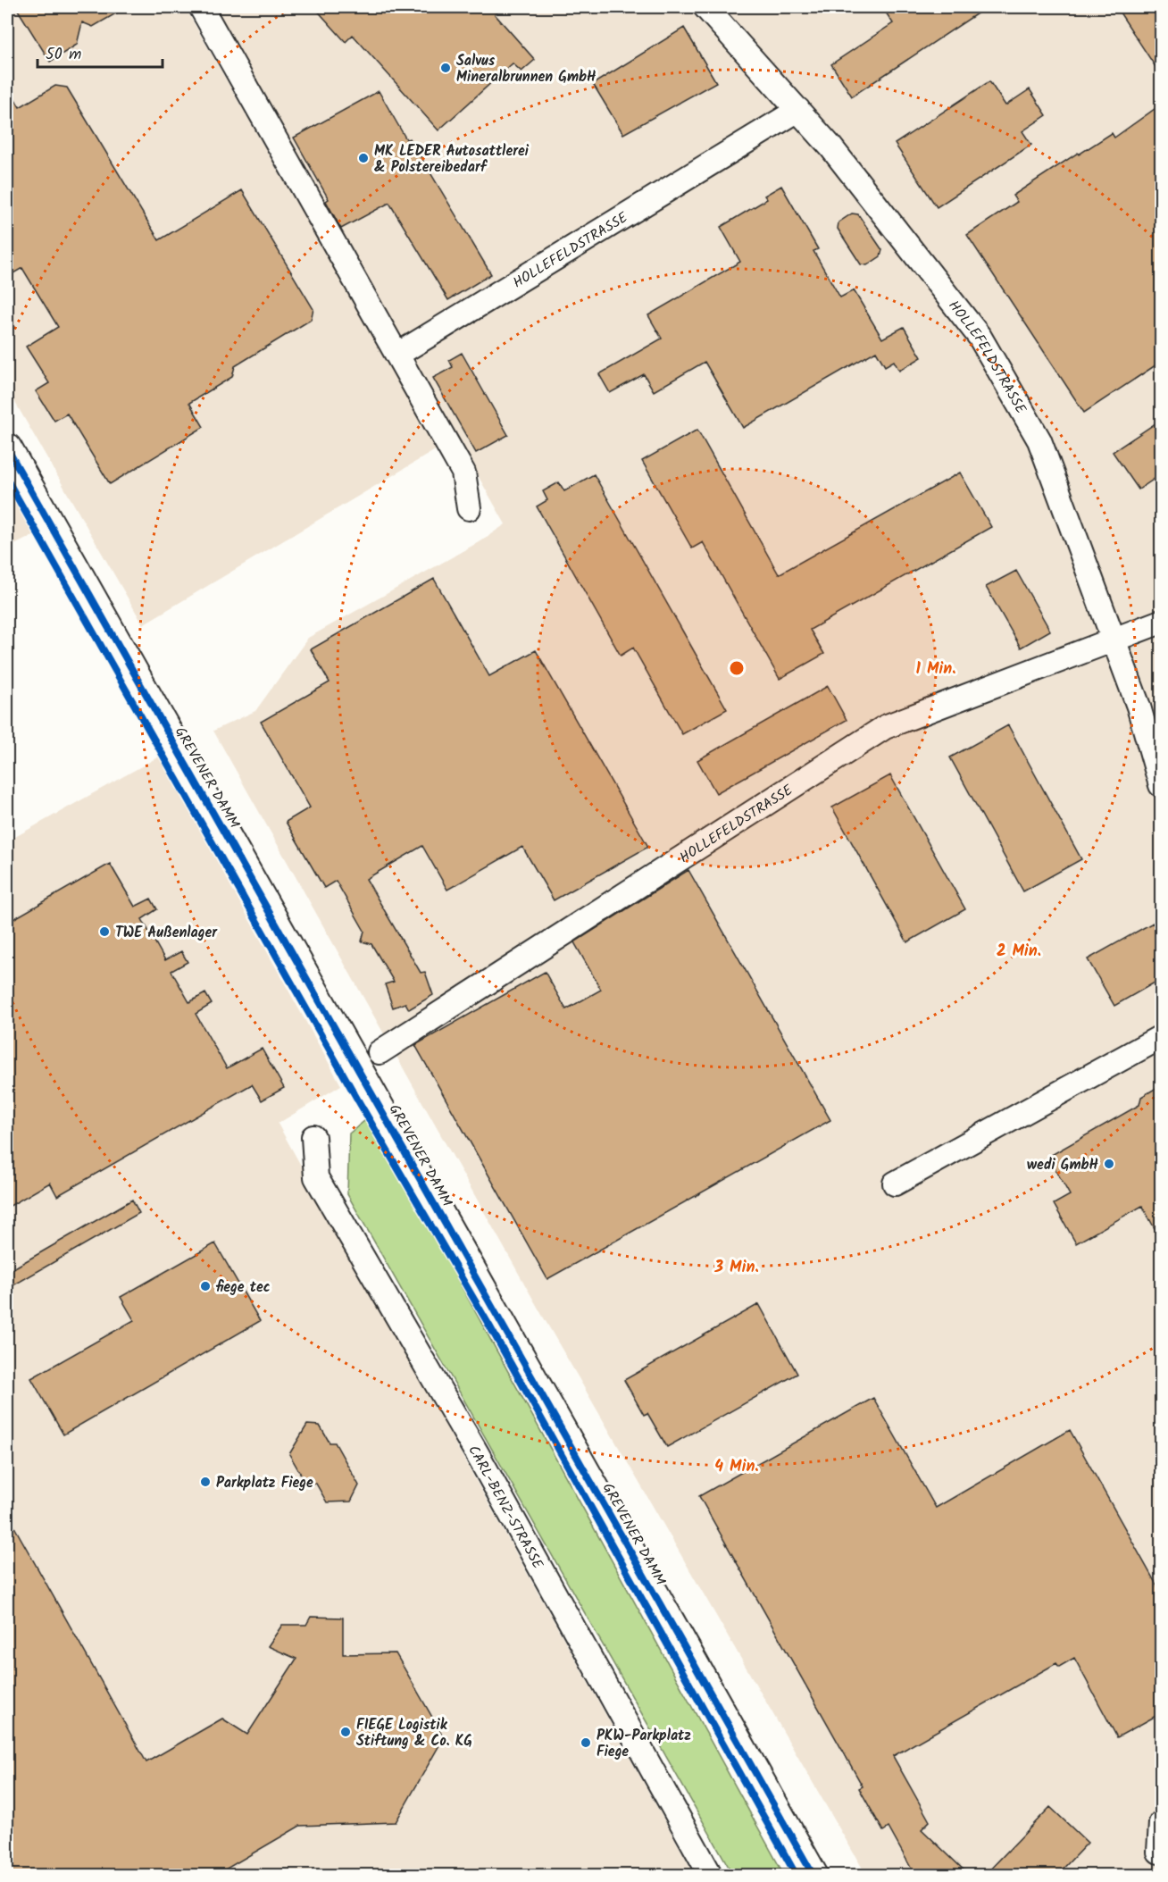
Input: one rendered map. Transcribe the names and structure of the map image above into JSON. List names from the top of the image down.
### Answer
{
  "streets": {
    "main road": ["GREVENER DAMM"],
    "street": ["HOLLEFELDSTRASSE", "CARL-BENZ-STRASSE"]
  },
  "places": [
    "Salvus Mineralbrunnen GmbH",
    "MK LEDER Autosattlerei & Polstereibedarf",
    "TWE Außenlager",
    "wedi GmbH",
    "fiege tec",
    "Parkplatz Fiege",
    "FIEGE Logistik Stiftung & Co. KG",
    "PKW-Parkplatz Fiege"
  ],
  "scale_bar": "50 m",
  "rings": [
    "1 Min.",
    "2 Min.",
    "3 Min.",
    "4 Min."
  ]
}
